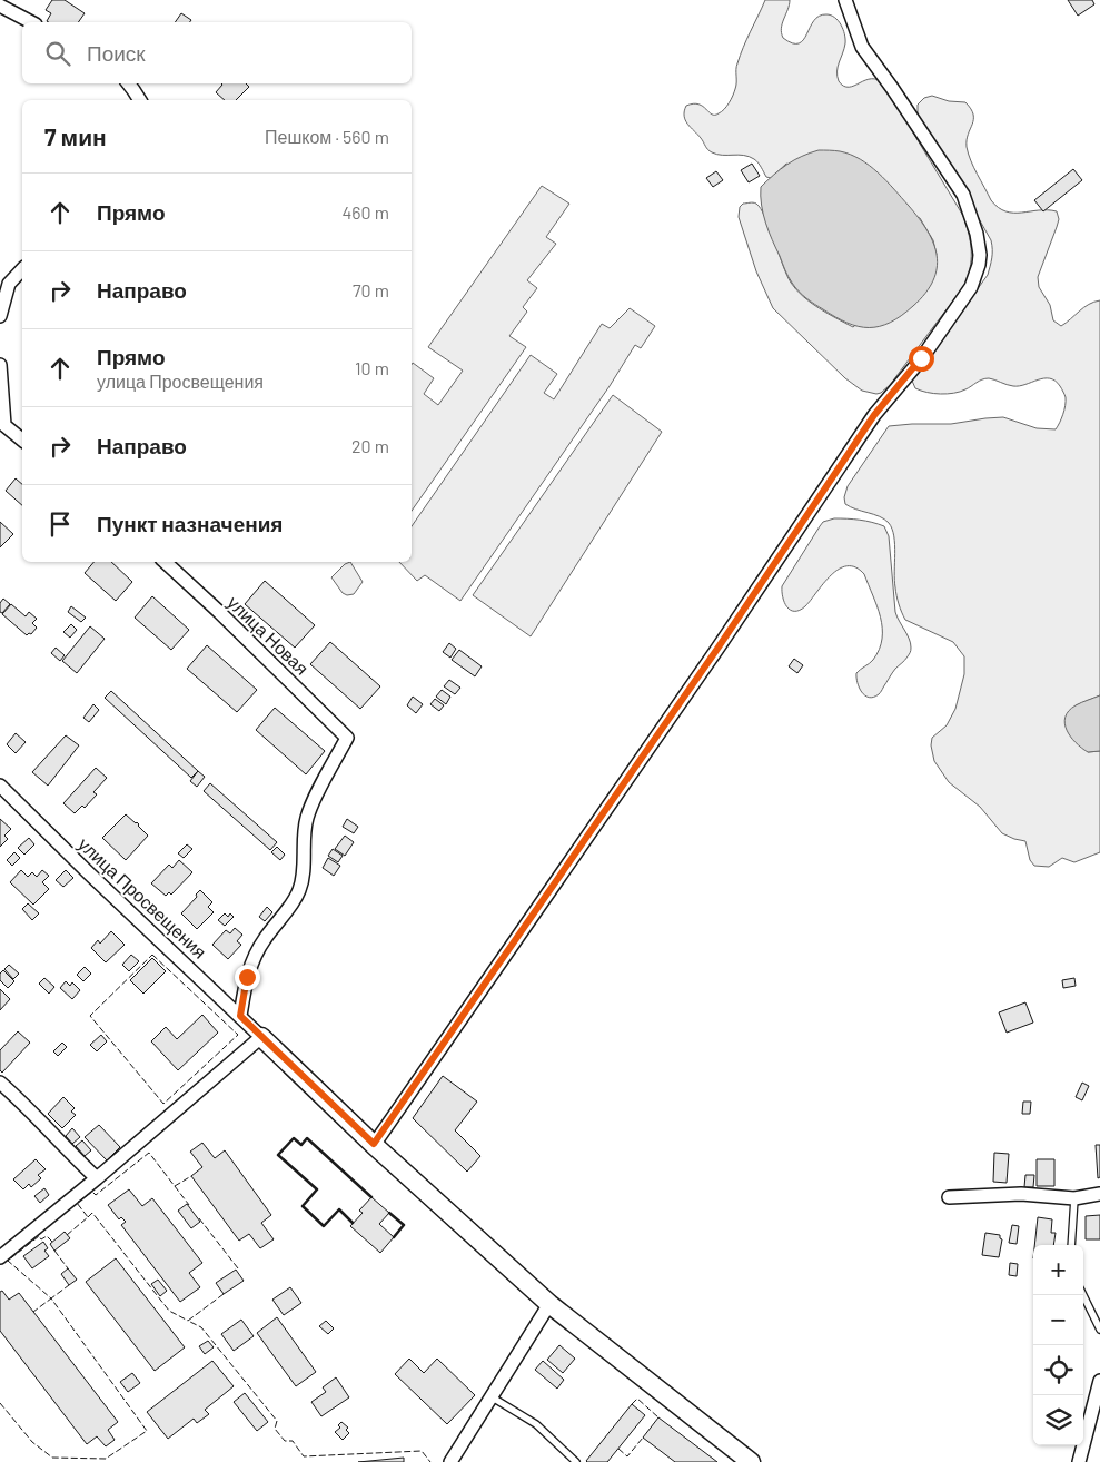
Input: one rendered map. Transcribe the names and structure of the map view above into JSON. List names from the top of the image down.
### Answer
{
  "streets": {
    "street": ["улица Новая", "улица Просвещения"]
  },
  "crossings": [
    ["улица Новая", "улица Просвещения"]
  ],
  "page": {
    "search": "Поиск",
    "heading": ["7 мин", "Пешком · 560 m"],
    "list": [
      ["Прямо", "460 m"],
      ["Направо", "70 m"],
      ["Прямо", "улица Просвещения", "10 m"],
      ["Направо", "20 m"],
      "Пункт назначения"
    ],
    "map_buttons": ["+", "−"]
  }
}
